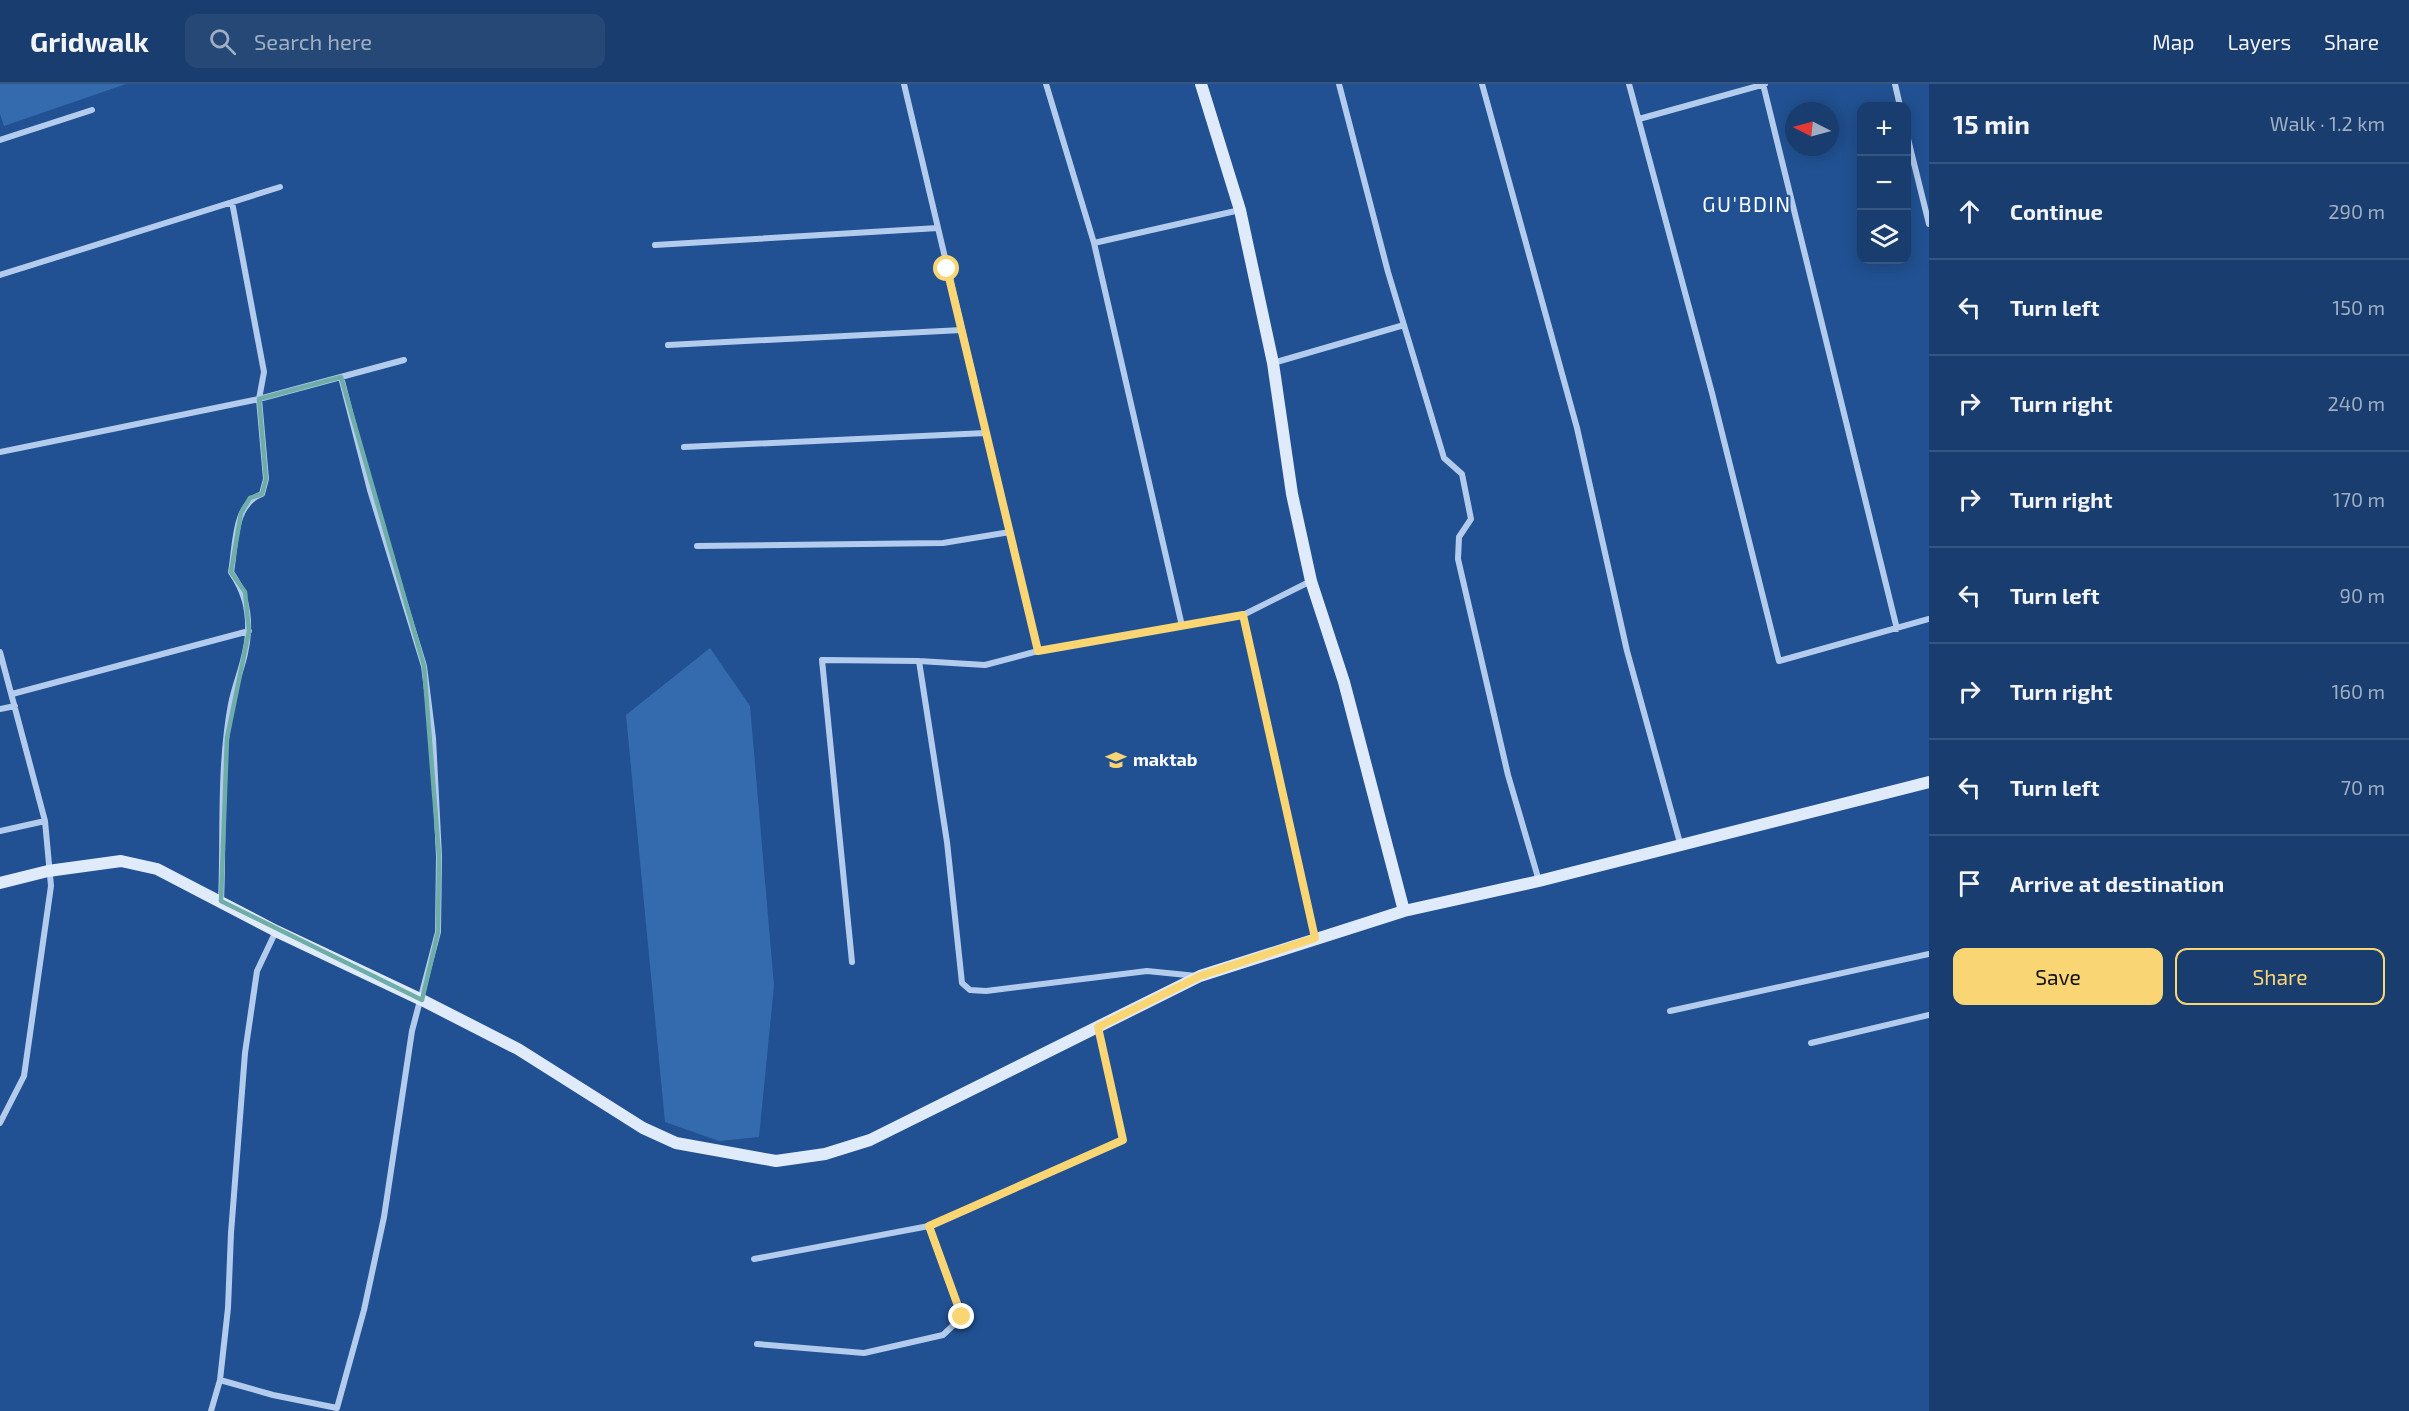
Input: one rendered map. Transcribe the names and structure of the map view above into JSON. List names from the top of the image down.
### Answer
{
  "districts": ["GU'BDIN"],
  "places": {
    "school or university": ["maktab"]
  },
  "north": "left",
  "page": {
    "header": "Gridwalk",
    "search": "Search here",
    "nav": ["Map", "Layers", "Share"],
    "heading": ["15 min", "Walk · 1.2 km"],
    "map_buttons": ["+", "−"],
    "list": [
      ["Continue", "290 m"],
      ["Turn left", "150 m"],
      ["Turn right", "240 m"],
      ["Turn right", "170 m"],
      ["Turn left", "90 m"],
      ["Turn right", "160 m"],
      ["Turn left", "70 m"],
      "Arrive at destination"
    ],
    "buttons": ["Save", "Share"]
  }
}
